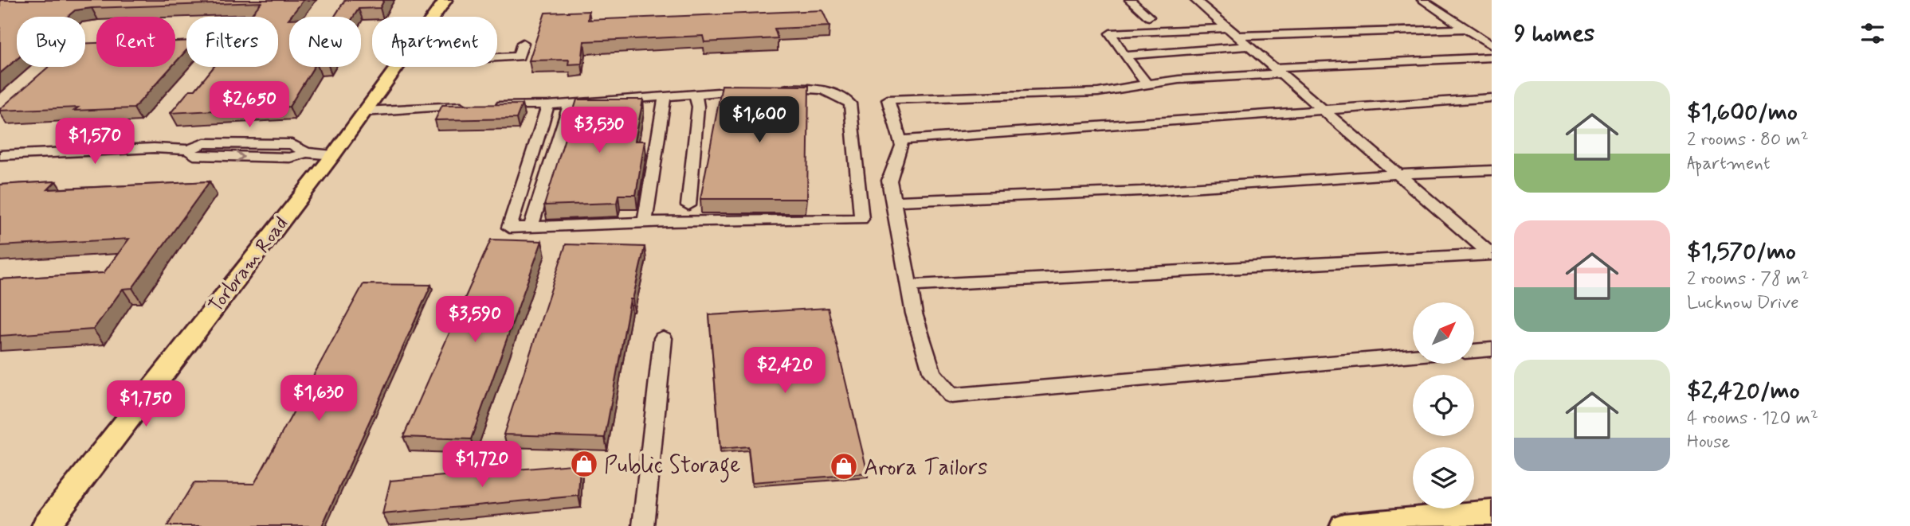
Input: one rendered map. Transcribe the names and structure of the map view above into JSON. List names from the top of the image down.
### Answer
{
  "streets": {
    "main road": ["Torbram Road"]
  },
  "places": {
    "shop": ["Public Storage", "Arora Tailors"]
  },
  "north": "top right",
  "page": {
    "heading": "9 homes",
    "chip": [
      "Buy",
      "Rent",
      "Filters",
      "New",
      "Apartment"
    ],
    "list": [
      {
        "name": "$1,600/mo",
        "note": "2 rooms · 80 m² · Apartment"
      },
      {
        "name": "$1,570/mo",
        "note": "2 rooms · 78 m² · Lucknow Drive"
      },
      {
        "name": "$2,420/mo",
        "note": "4 rooms · 120 m² · House"
      }
    ],
    "price": [
      "$2,650",
      "$1,600",
      "$3,530",
      "$1,570",
      "$3,590",
      "$2,420",
      "$1,630",
      "$1,750",
      "$1,720"
    ]
  }
}
